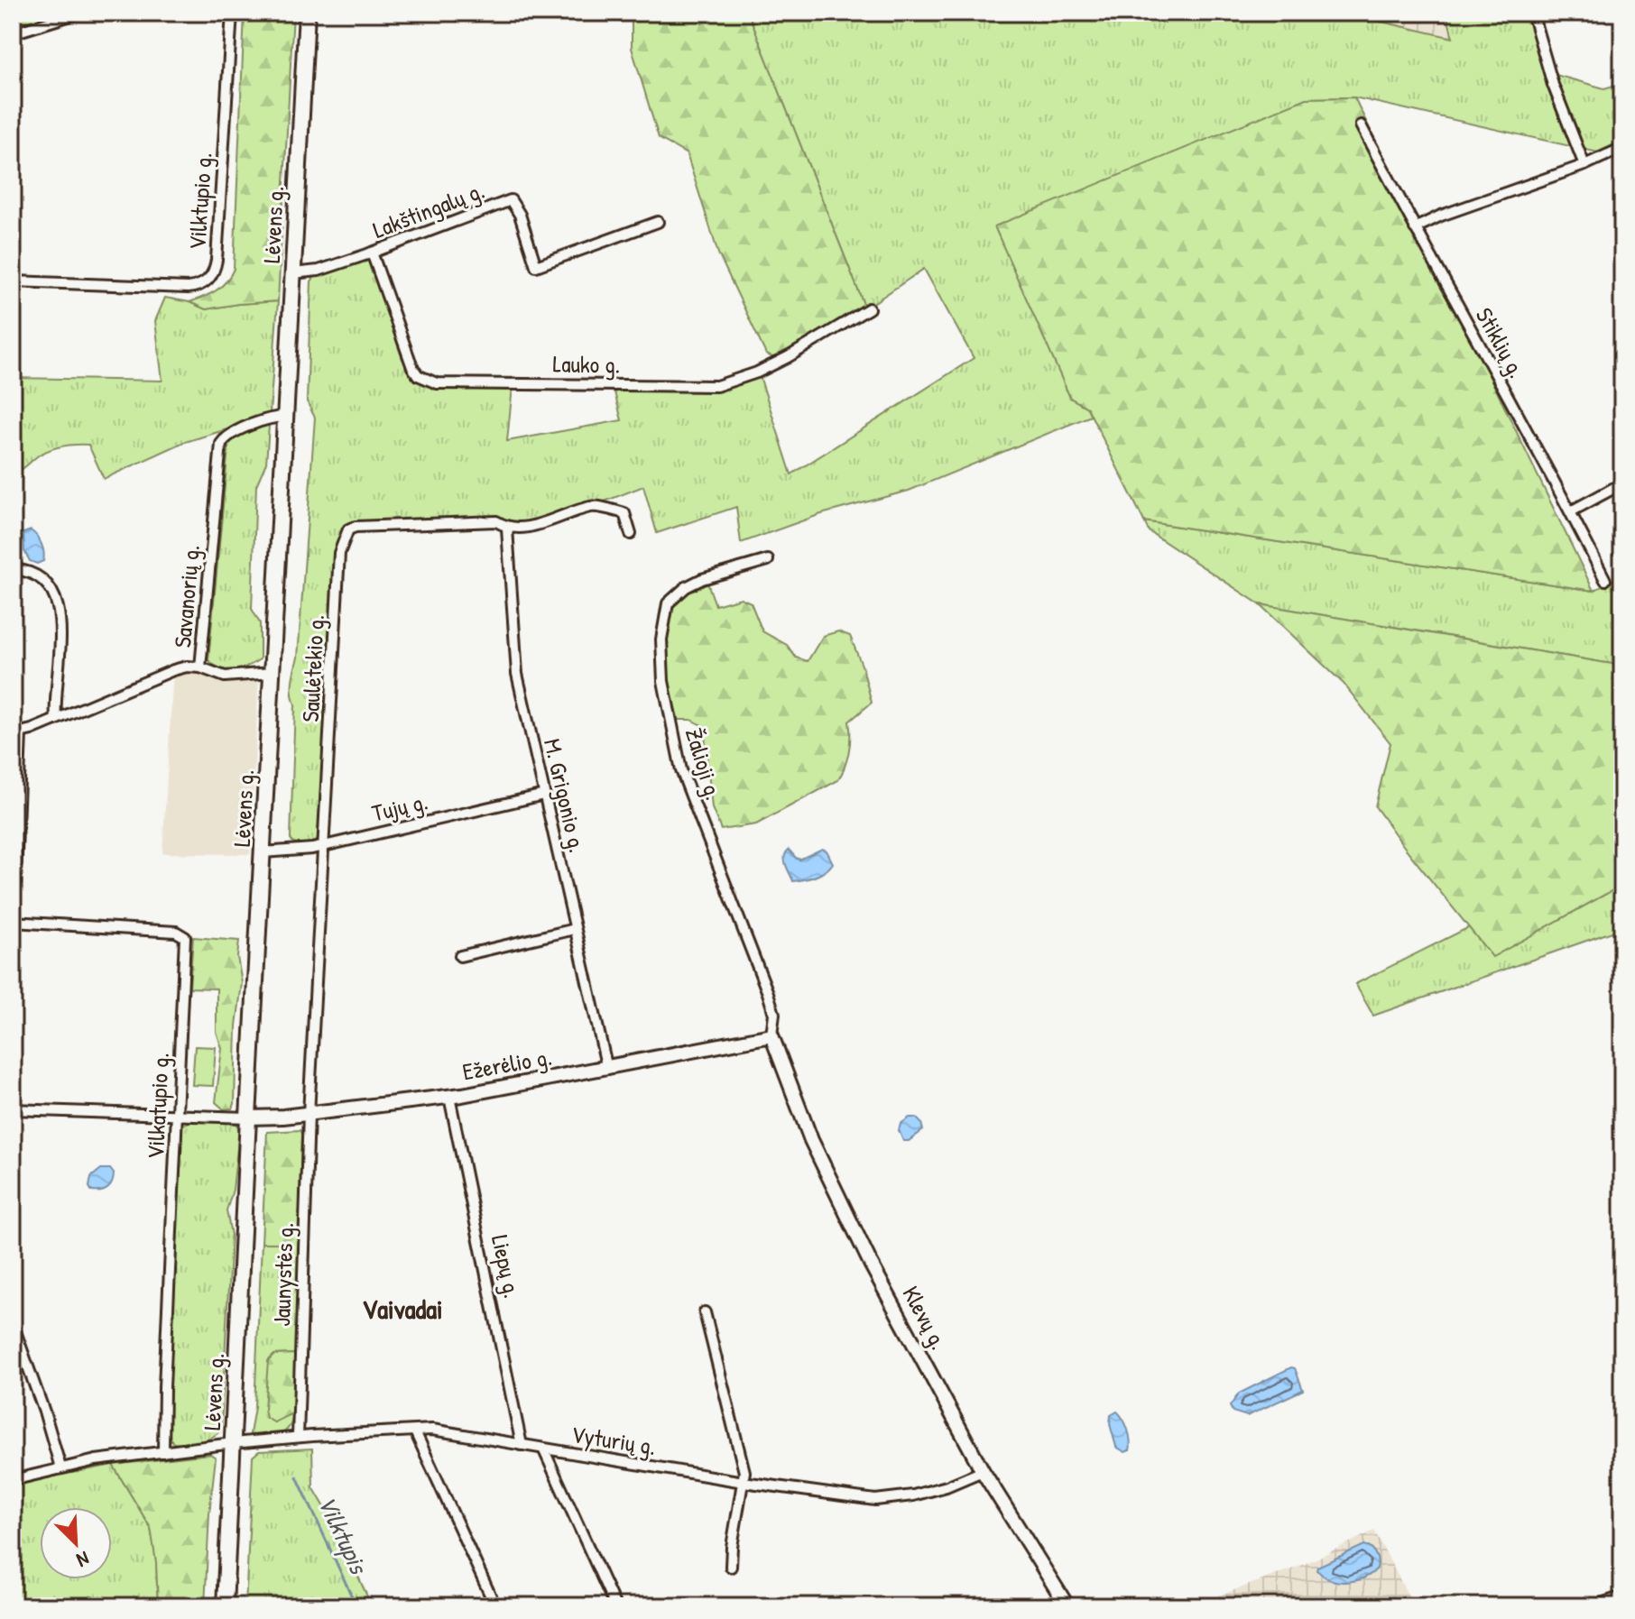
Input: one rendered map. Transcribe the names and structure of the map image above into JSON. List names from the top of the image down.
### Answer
{
  "streets": {
    "main road": ["Lėvens g.", "Ežerėlio g.", "Klevų g."],
    "street": [
      "Vilktupio g.",
      "Lakštingalų g.",
      "Stiklių g.",
      "Lauko g.",
      "Savanorių g.",
      "Saulėtekio g.",
      "Žalioji g.",
      "M. Grigonio g.",
      "Tujų g.",
      "Vilkatupio g.",
      "Liepų g.",
      "Jaunystės g.",
      "Vyturių g."
    ]
  },
  "crossings": [
    ["Lakštingalų g.", "Lėvens g."],
    ["Lakštingalų g.", "Lauko g."],
    ["Lėvens g.", "Savanorių g."],
    ["Lėvens g.", "Tujų g."],
    ["Lėvens g.", "Ežerėlio g."],
    ["Lėvens g.", "Vyturių g."],
    ["Saulėtekio g.", "M. Grigonio g."],
    ["Saulėtekio g.", "Tujų g."],
    ["Saulėtekio g.", "Ežerėlio g."],
    ["Saulėtekio g.", "Jaunystės g."],
    ["Žalioji g.", "Ežerėlio g."],
    ["Žalioji g.", "Klevų g."],
    ["M. Grigonio g.", "Tujų g."],
    ["M. Grigonio g.", "Ežerėlio g."],
    ["Ežerėlio g.", "Liepų g."],
    ["Ežerėlio g.", "Jaunystės g."],
    ["Ežerėlio g.", "Klevų g."],
    ["Vilkatupio g.", "Vyturių g."],
    ["Liepų g.", "Vyturių g."],
    ["Jaunystės g.", "Vyturių g."],
    ["Klevų g.", "Vyturių g."]
  ],
  "districts": ["Vaivadai"],
  "water": ["Vilktupis"],
  "north": "bottom right"
}
